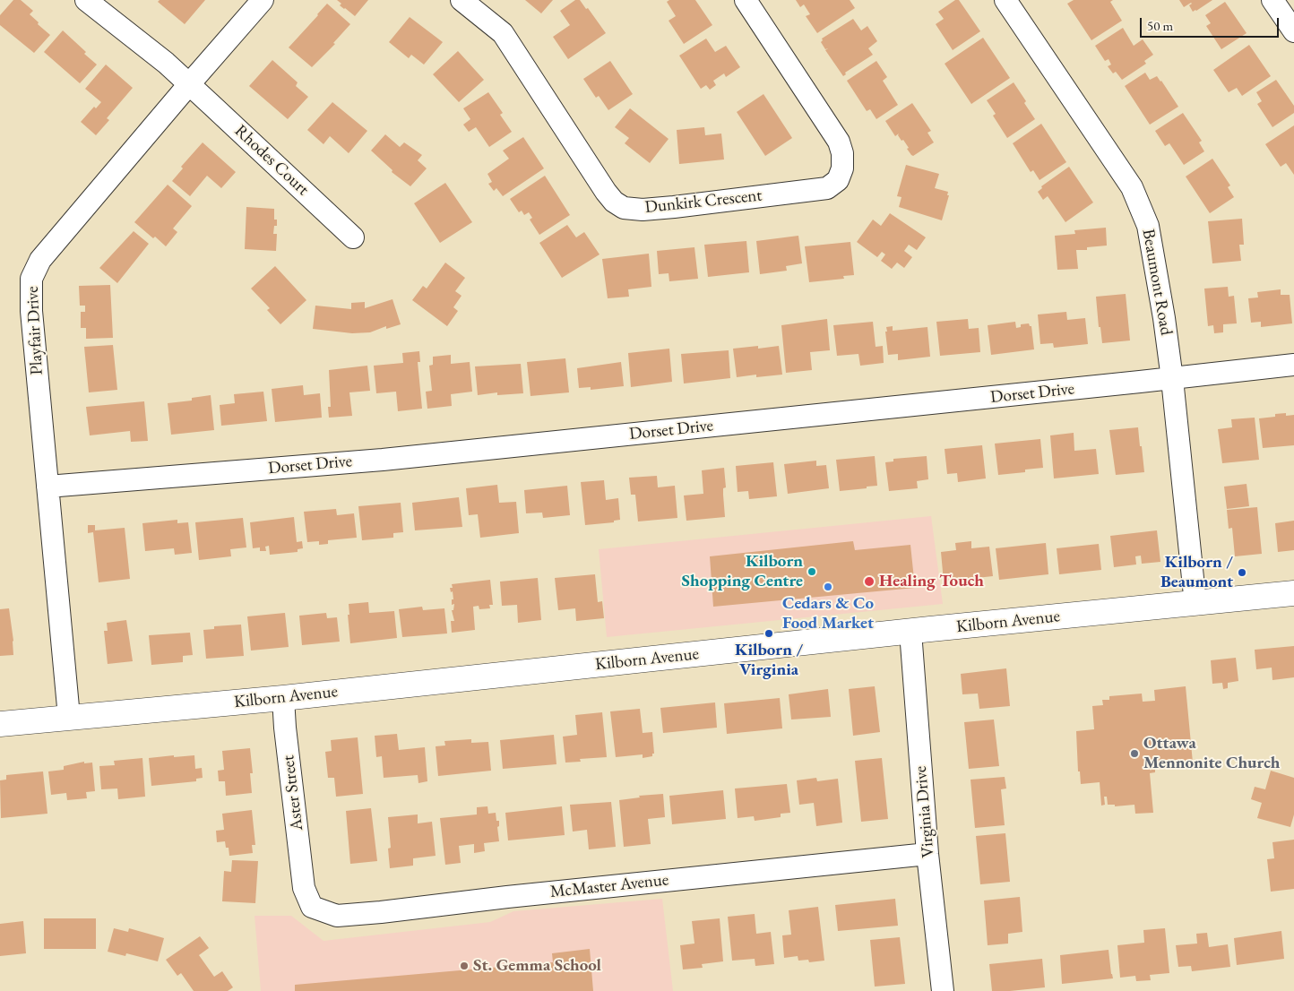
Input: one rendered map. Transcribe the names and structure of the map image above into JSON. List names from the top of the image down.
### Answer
{
  "streets": {
    "street": [
      "Rhodes Court",
      "Dunkirk Crescent",
      "Beaumont Road",
      "Playfair Drive",
      "Dorset Drive",
      "Kilborn Avenue",
      "Aster Street",
      "Virginia Drive",
      "McMaster Avenue"
    ]
  },
  "crossings": [
    ["Rhodes Court", "Playfair Drive"],
    ["Beaumont Road", "Dorset Drive"],
    ["Beaumont Road", "Kilborn Avenue"],
    ["Playfair Drive", "Dorset Drive"],
    ["Playfair Drive", "Kilborn Avenue"],
    ["Kilborn Avenue", "Aster Street"],
    ["Kilborn Avenue", "Virginia Drive"],
    ["Aster Street", "McMaster Avenue"],
    ["Virginia Drive", "McMaster Avenue"]
  ],
  "places": [
    "Kilborn Shopping Centre",
    "Kilborn / Beaumont",
    "Healing Touch",
    "Cedars & Co Food Market",
    "Kilborn / Virginia",
    "Ottawa Mennonite Church",
    "St. Gemma School"
  ],
  "scale_bar": "50 m"
}
